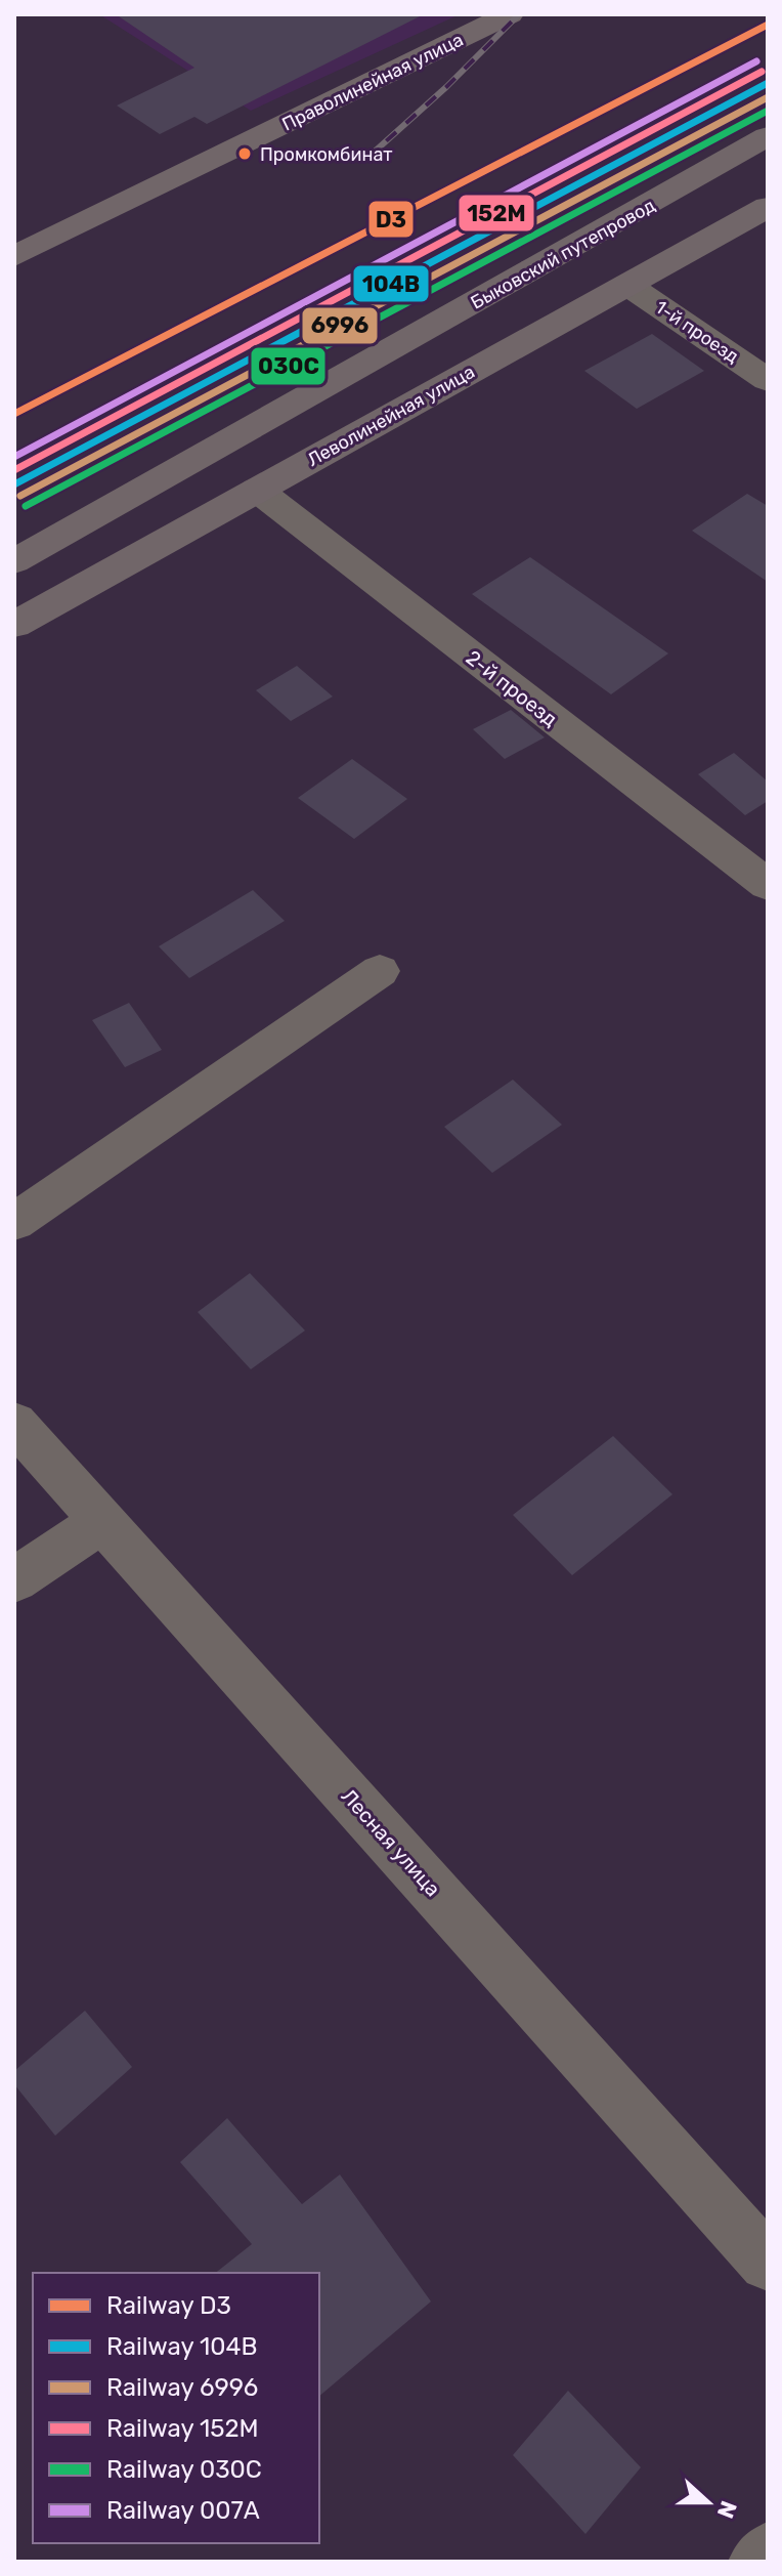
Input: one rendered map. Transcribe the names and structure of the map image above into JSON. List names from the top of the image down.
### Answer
{
  "streets": {
    "main road": ["Праволинейная улица", "Быковский путепровод", "Леволинейная улица"],
    "street": ["1-й проезд", "2-й проезд", "Лесная улица"]
  },
  "crossings": [
    ["1-й проезд", "Леволинейная улица"],
    ["Леволинейная улица", "2-й проезд"]
  ],
  "places": ["Промкомбинат"],
  "lines": [
    "rail line D3",
    "rail line 007А",
    "rail line 152М",
    "rail line 104В",
    "rail line 6996",
    "rail line 030C"
  ],
  "legend": [
    "Railway D3",
    "Railway 104В",
    "Railway 6996",
    "Railway 152М",
    "Railway 030C",
    "Railway 007А"
  ],
  "north": "right"
}
